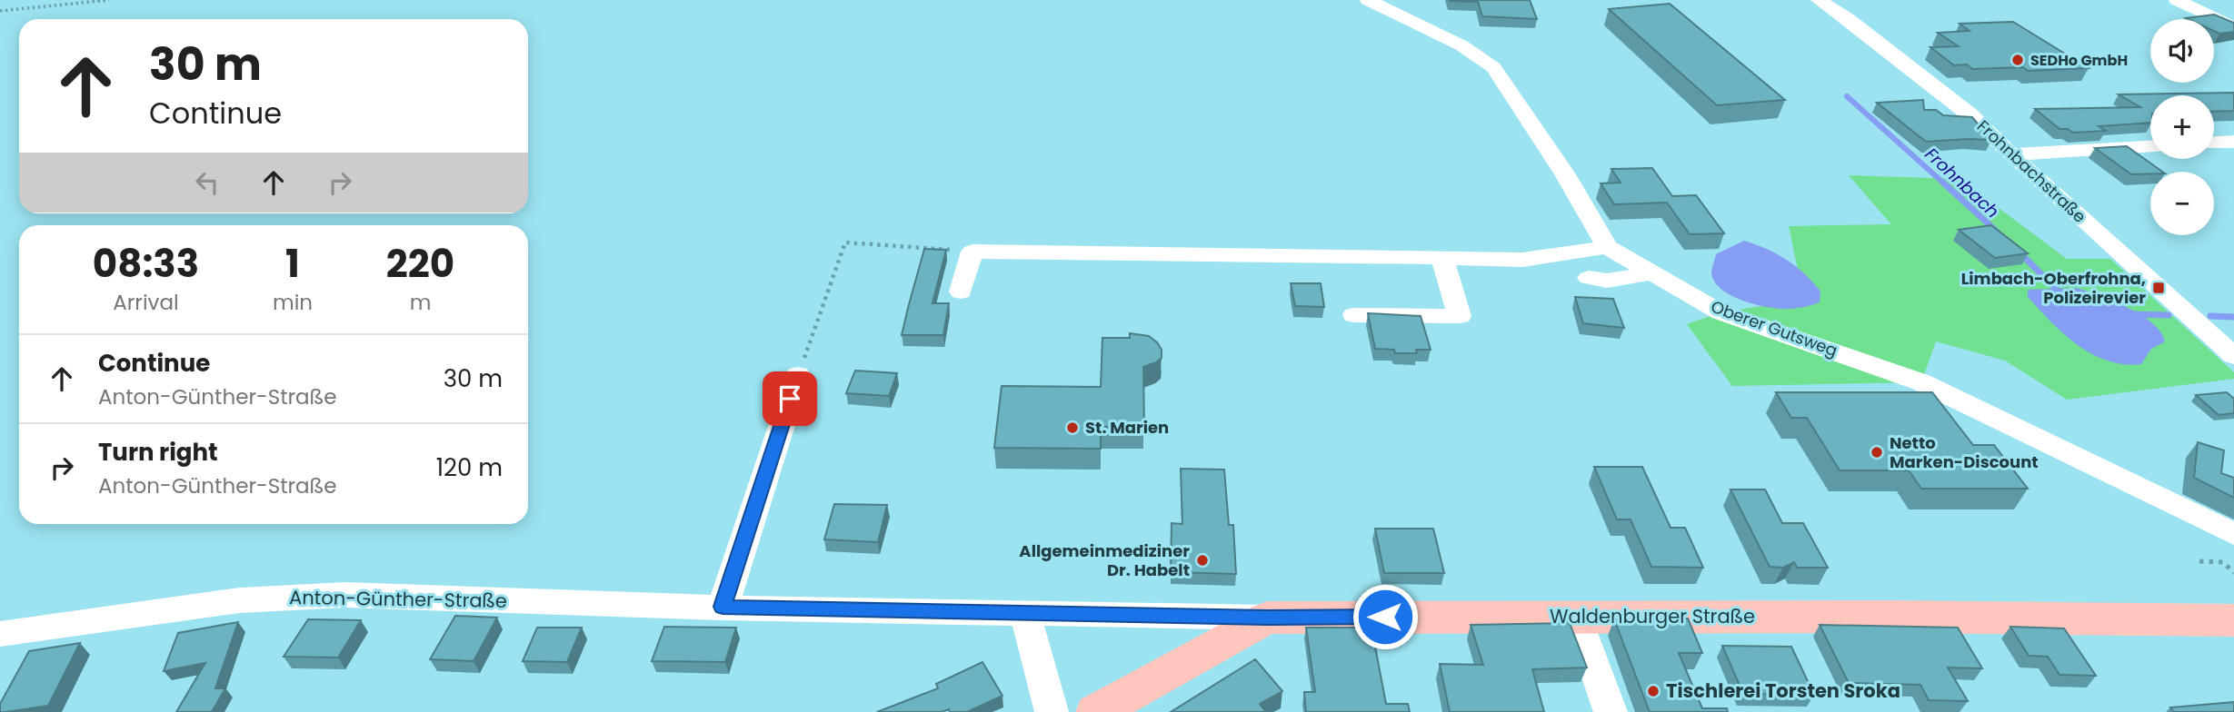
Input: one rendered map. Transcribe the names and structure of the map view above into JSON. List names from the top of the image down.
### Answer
{
  "streets": {
    "main road": ["Waldenburger Straße"],
    "street": ["Frohnbachstraße", "Oberer Gutsweg", "Anton-Günther-Straße"]
  },
  "crossings": [
    ["Anton-Günther-Straße", "Waldenburger Straße"]
  ],
  "water": ["Frohnbach"],
  "places": {
    "other": [
      "SEDHo GmbH",
      "St. Marien",
      "Netto Marken-Discount",
      "Allgemeinmediziner Dr. Habelt",
      "Tischlerei Torsten Sroka"
    ],
    "transit": ["Limbach-Oberfrohna, Polizeirevier"]
  },
  "page": {
    "map_buttons": ["+", "−"],
    "turn": ["30 m", "Continue"],
    "eta": [
      "08:33",
      "Arrival",
      "1",
      "min",
      "220",
      "m"
    ],
    "list": [
      {
        "name": "Continue",
        "note": "Anton-Günther-Straße",
        "value": "30 m"
      },
      {
        "name": "Turn right",
        "note": "Anton-Günther-Straße",
        "value": "120 m"
      }
    ]
  }
}
